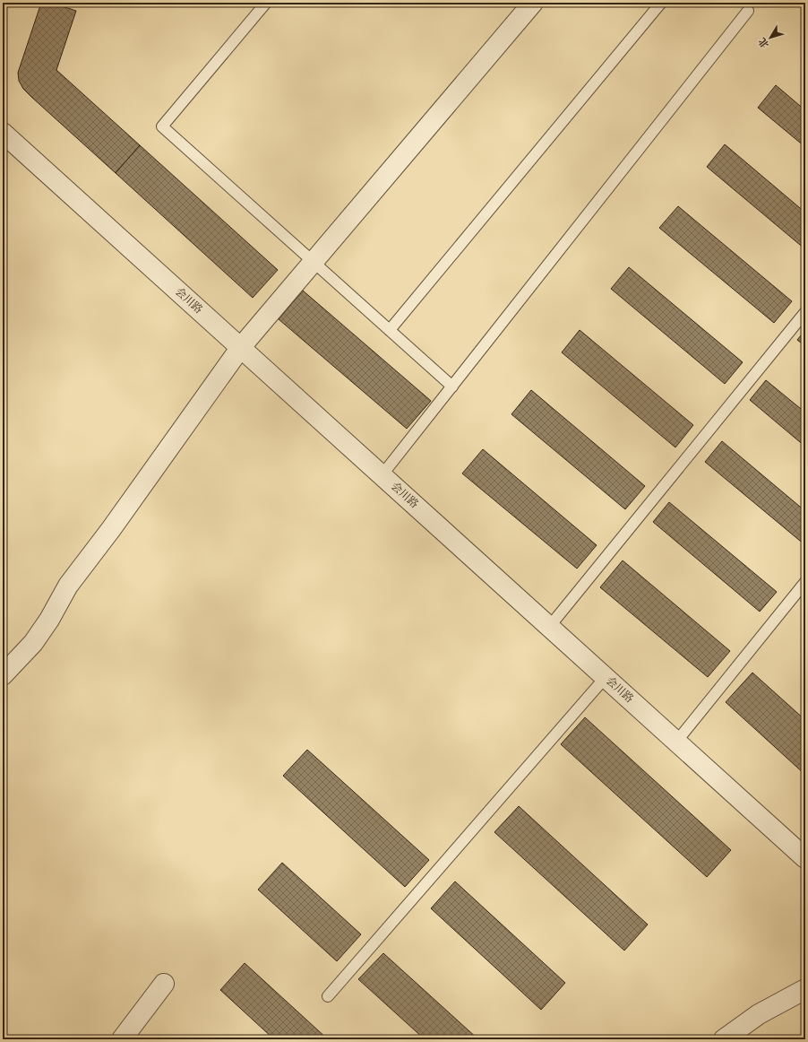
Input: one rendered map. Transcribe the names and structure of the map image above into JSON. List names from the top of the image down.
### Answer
{
  "streets": {
    "street": ["会川路"]
  },
  "north": "bottom left"
}
